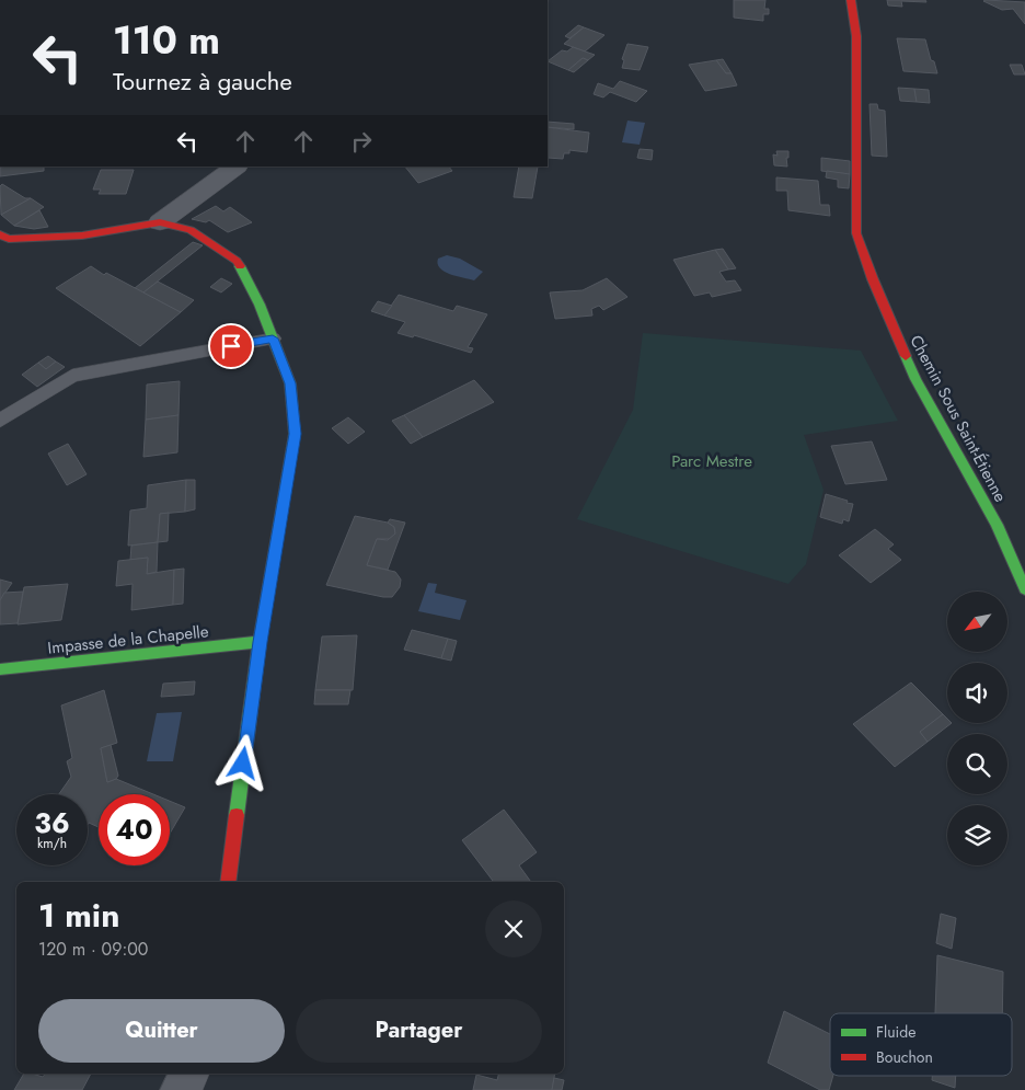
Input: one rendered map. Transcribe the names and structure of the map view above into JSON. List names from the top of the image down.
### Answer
{
  "streets": {
    "street": ["Chemin Sous Saint-Étienne", "Impasse de la Chapelle"]
  },
  "parks": ["Parc Mestre"],
  "legend": ["Fluide", "Bouchon"],
  "north": "bottom left",
  "page": {
    "turn": ["110 m", "Tournez à gauche"],
    "speed": "36 km/h",
    "limit": "40",
    "heading": ["1 min", "120 m · 09:00"],
    "buttons": ["Quitter", "Partager"]
  }
}
